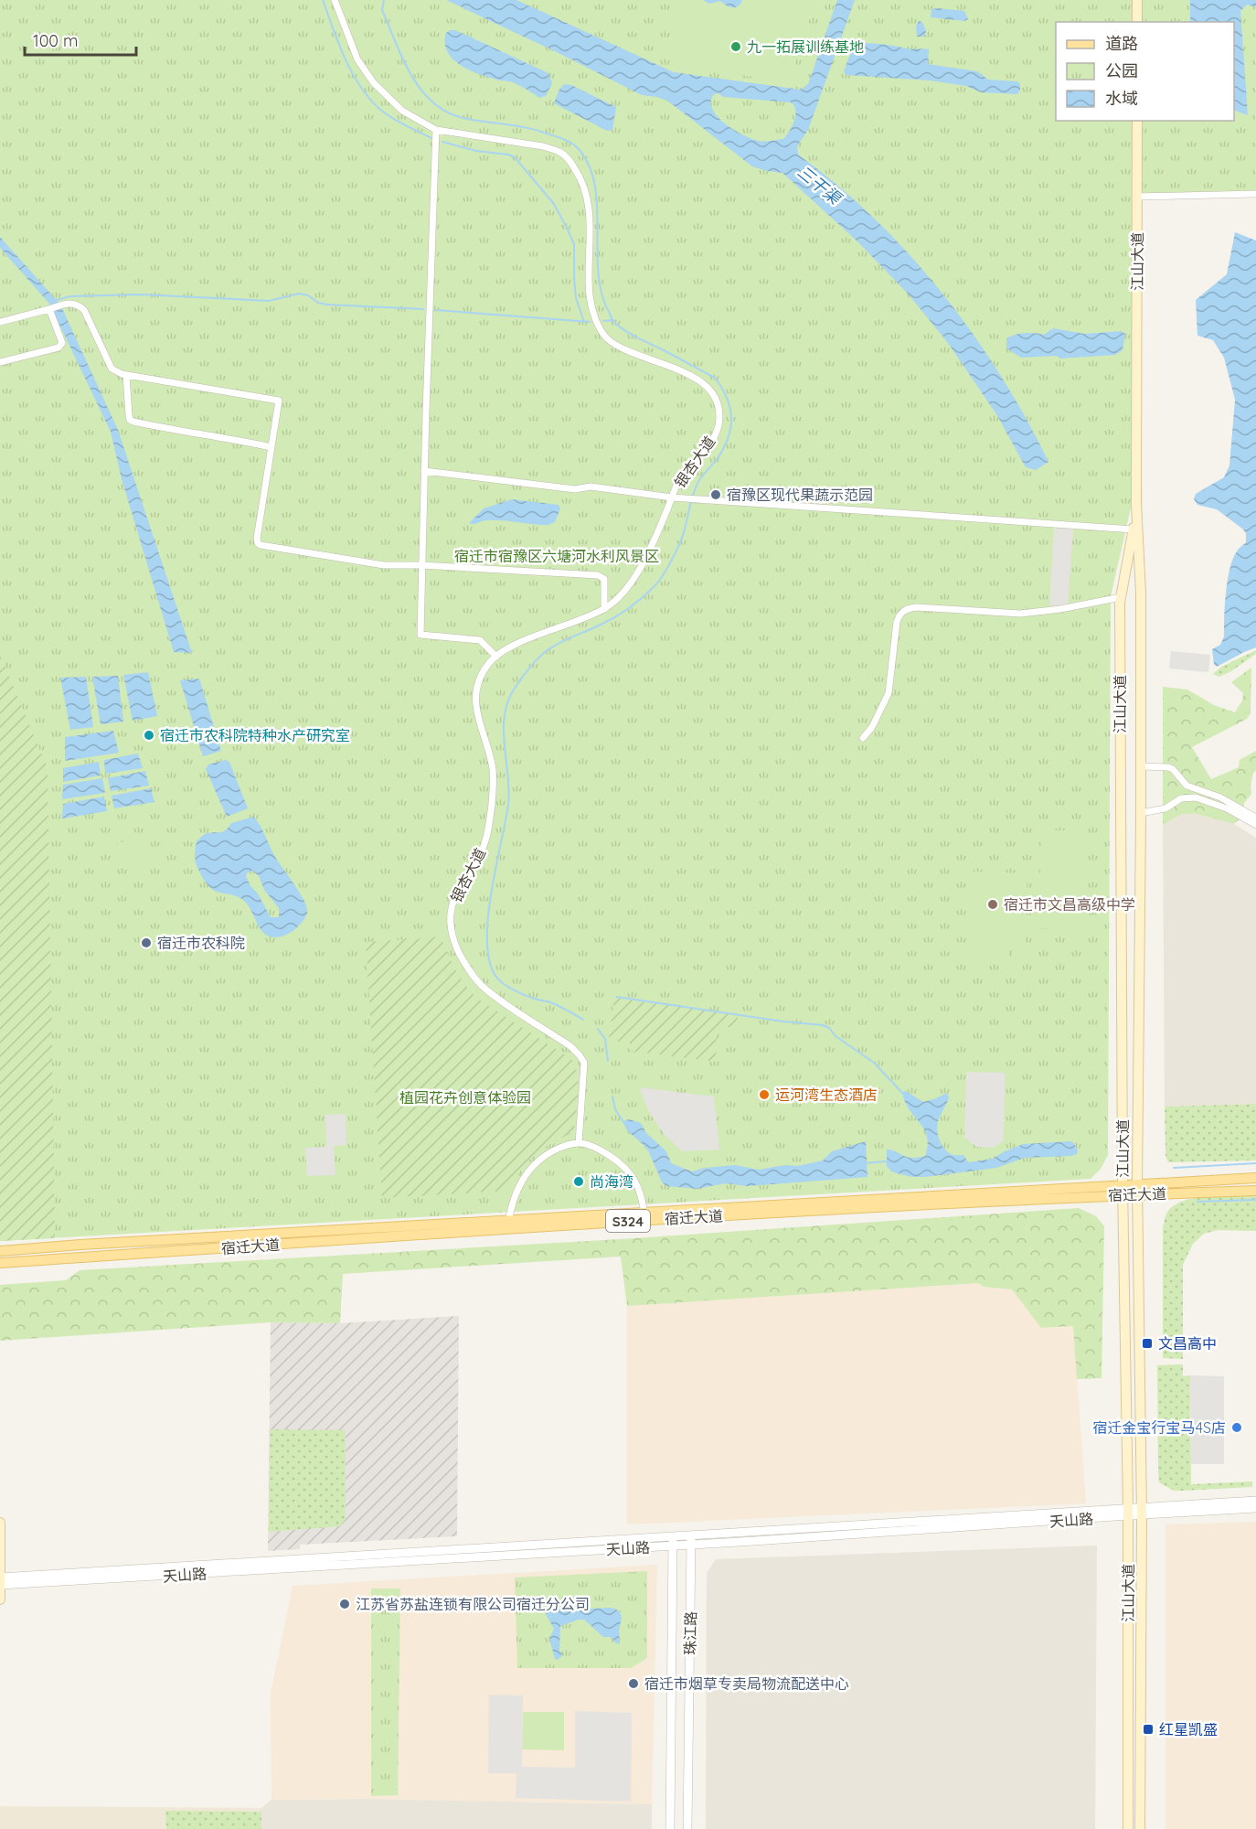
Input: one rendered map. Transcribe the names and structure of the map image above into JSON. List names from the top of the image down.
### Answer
{
  "streets": {
    "main road": ["江山大道", "宿迁大道", "S324"],
    "street": ["银杏大道", "天山路", "珠江路"]
  },
  "crossings": [
    ["江山大道", "宿迁大道"],
    ["江山大道", "天山路"],
    ["天山路", "珠江路"]
  ],
  "water": ["三干渠"],
  "parks": ["宿迁市宿豫区六塘河水利风景区", "植园花卉创意体验园"],
  "places": {
    "other": [
      "九一拓展训练基地",
      "宿豫区现代果蔬示范园",
      "宿迁市农科院特种水产研究室",
      "宿迁市文昌高级中学",
      "宿迁市农科院",
      "运河湾生态酒店",
      "尚海湾",
      "宿迁金宝行宝马4S店",
      "江苏省苏盐连锁有限公司宿迁分公司",
      "宿迁市烟草专卖局物流配送中心"
    ],
    "transit": ["文昌高中", "红星凯盛"]
  },
  "legend": ["道路", "公园", "水域"],
  "scale_bar": "100 m"
}
